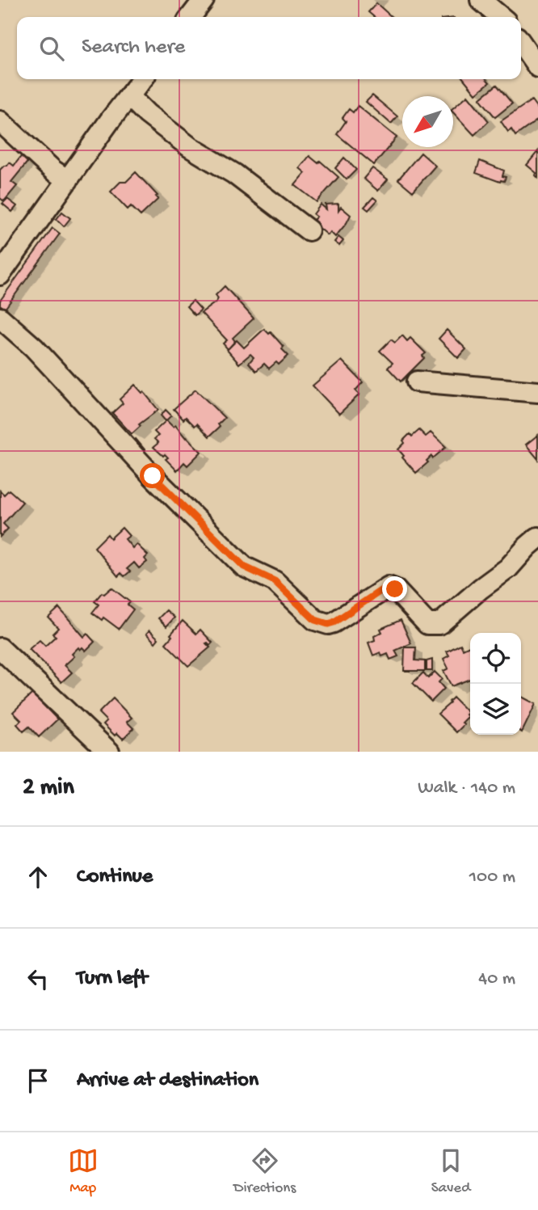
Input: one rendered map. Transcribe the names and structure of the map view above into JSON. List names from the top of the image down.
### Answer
{
  "north": "bottom left",
  "page": {
    "search": "Search here",
    "heading": ["2 min", "Walk · 140 m"],
    "list": [
      ["Continue", "100 m"],
      ["Turn left", "40 m"],
      "Arrive at destination"
    ],
    "nav": ["Map", "Directions", "Saved"]
  }
}
